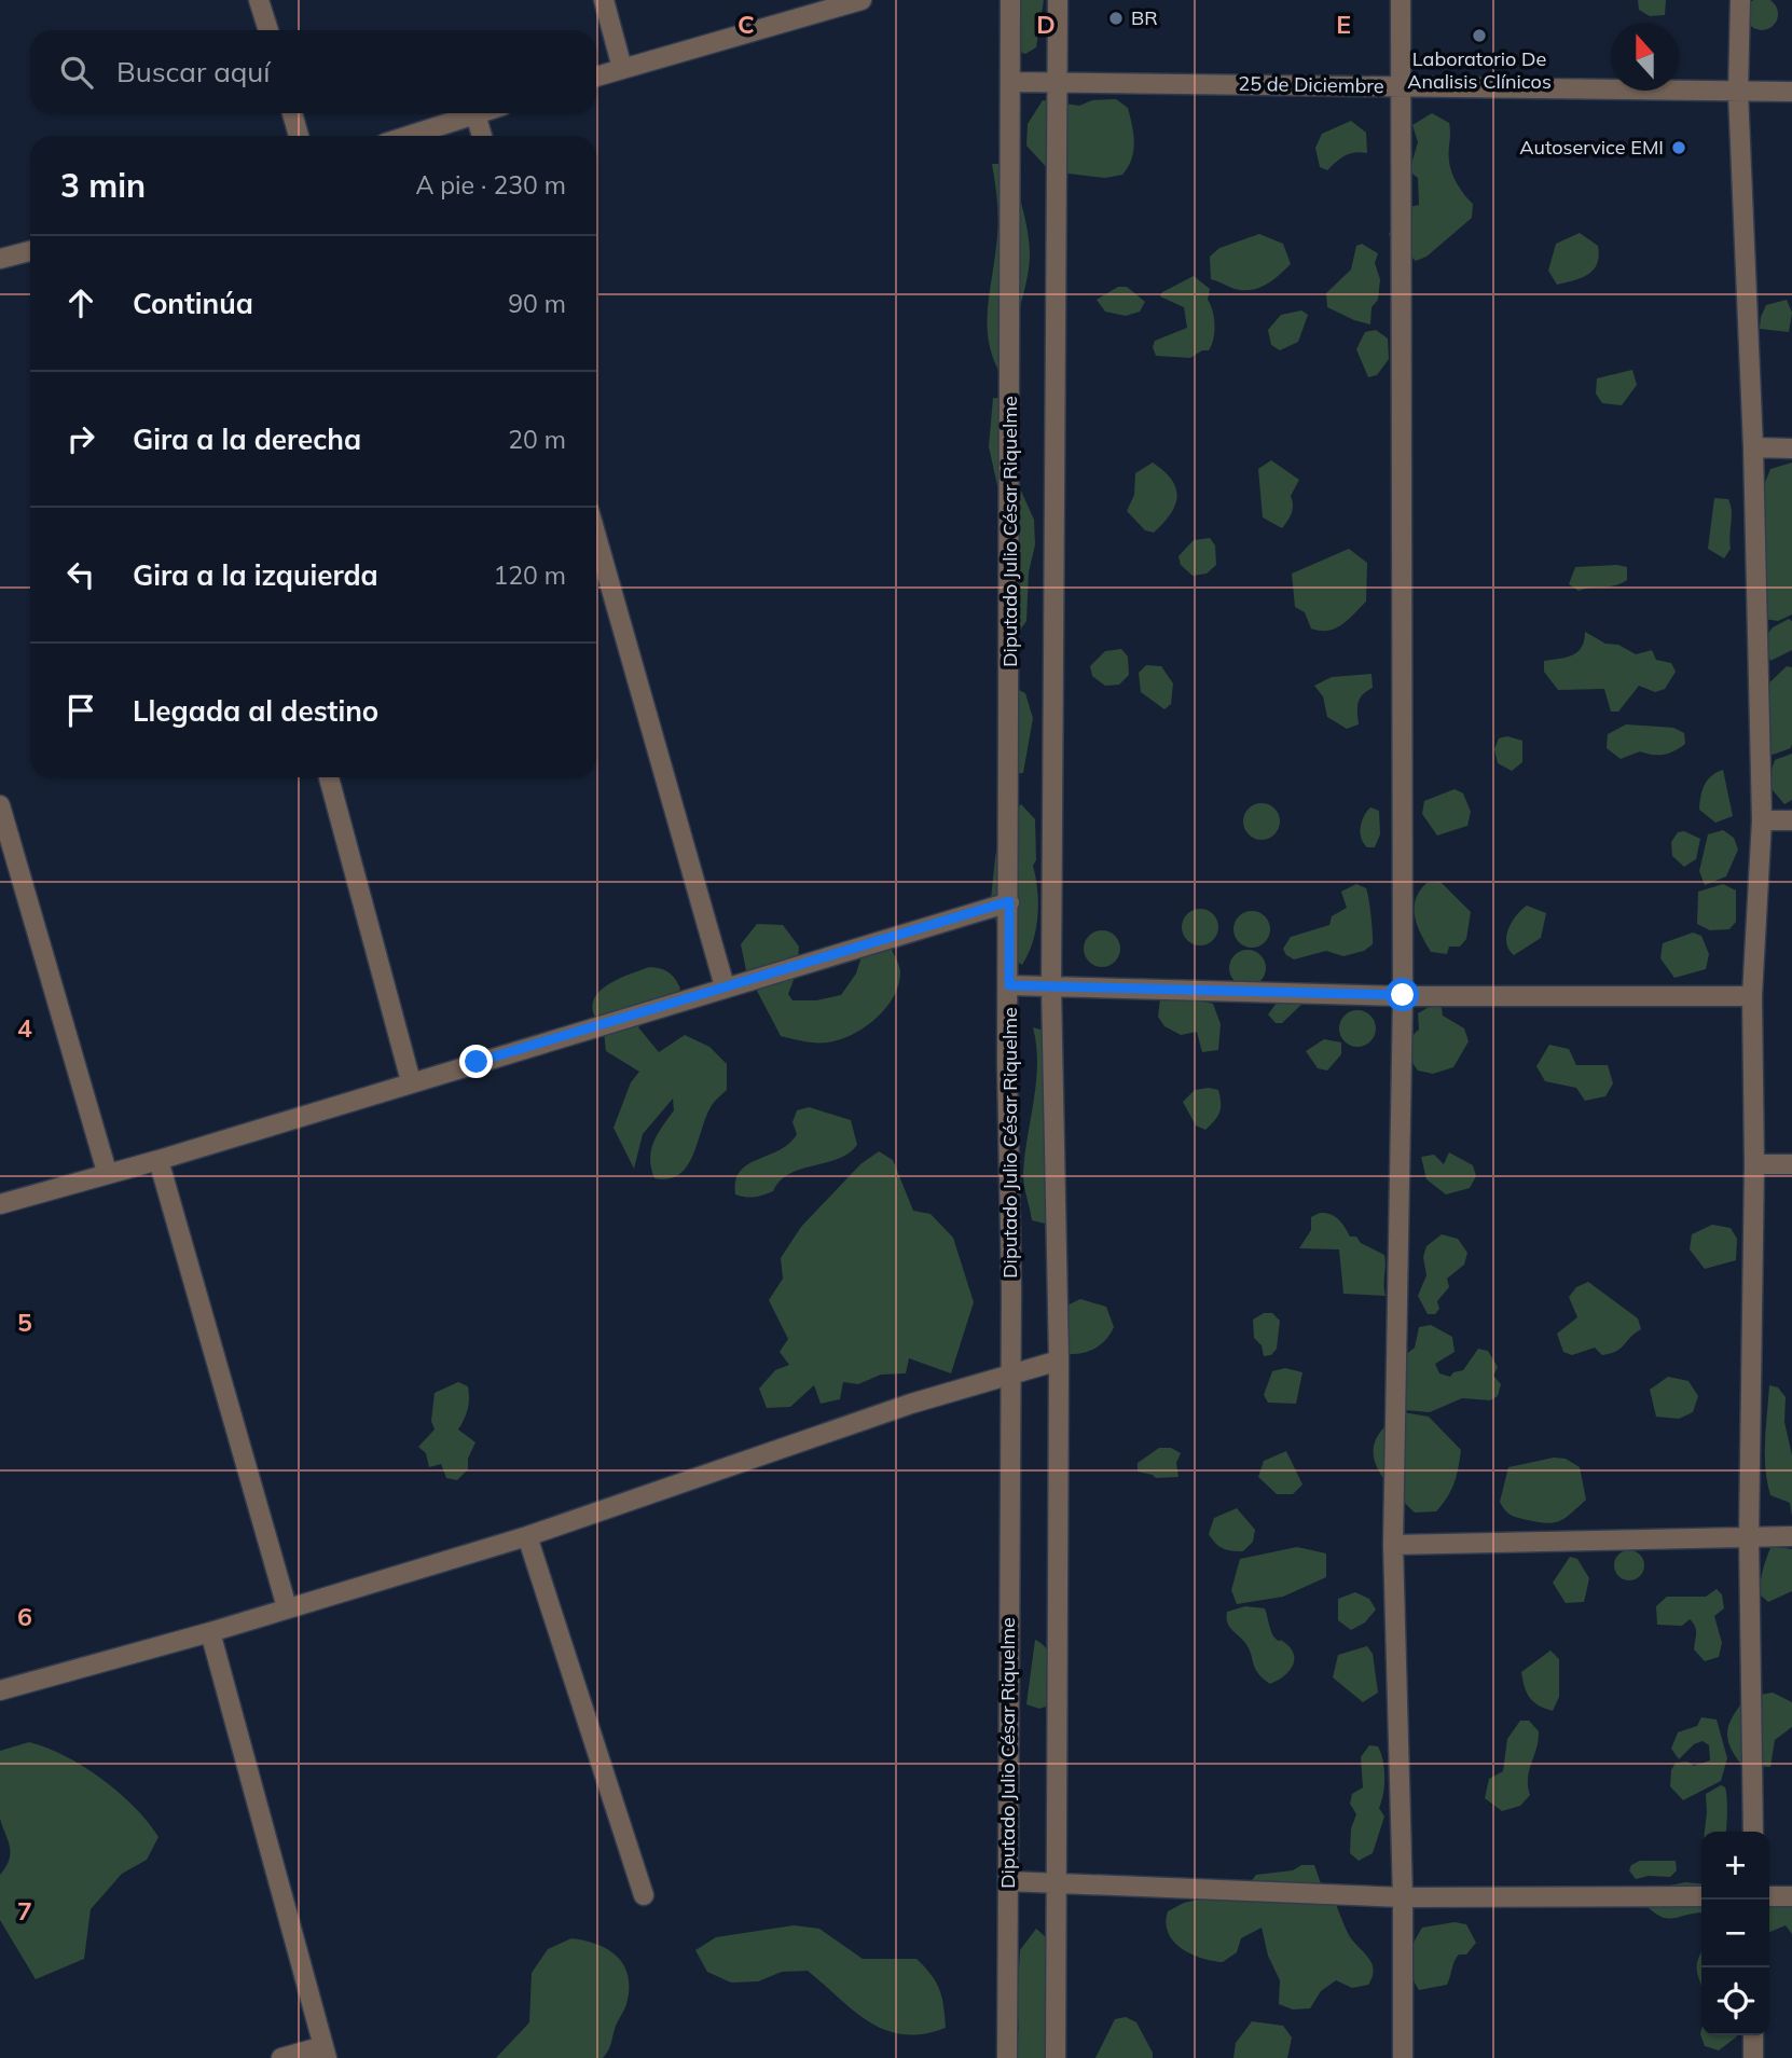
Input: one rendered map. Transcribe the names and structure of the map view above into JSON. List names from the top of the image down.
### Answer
{
  "streets": {
    "street": ["25 de Diciembre", "Diputado Julio César Riquelme"]
  },
  "crossings": [
    ["25 de Diciembre", "Diputado Julio César Riquelme"]
  ],
  "places": ["BR", "Laboratorio De Analisis Clínicos", "Autoservice EMI"],
  "north": "top",
  "page": {
    "search": "Buscar aquí",
    "heading": ["3 min", "A pie · 230 m"],
    "list": [
      ["Continúa", "90 m"],
      ["Gira a la derecha", "20 m"],
      ["Gira a la izquierda", "120 m"],
      "Llegada al destino"
    ],
    "map_buttons": ["+", "−"]
  },
  "grid": {
    "columns": ["C", "D", "E"],
    "rows": [
      "4",
      "5",
      "6",
      "7"
    ]
  }
}
